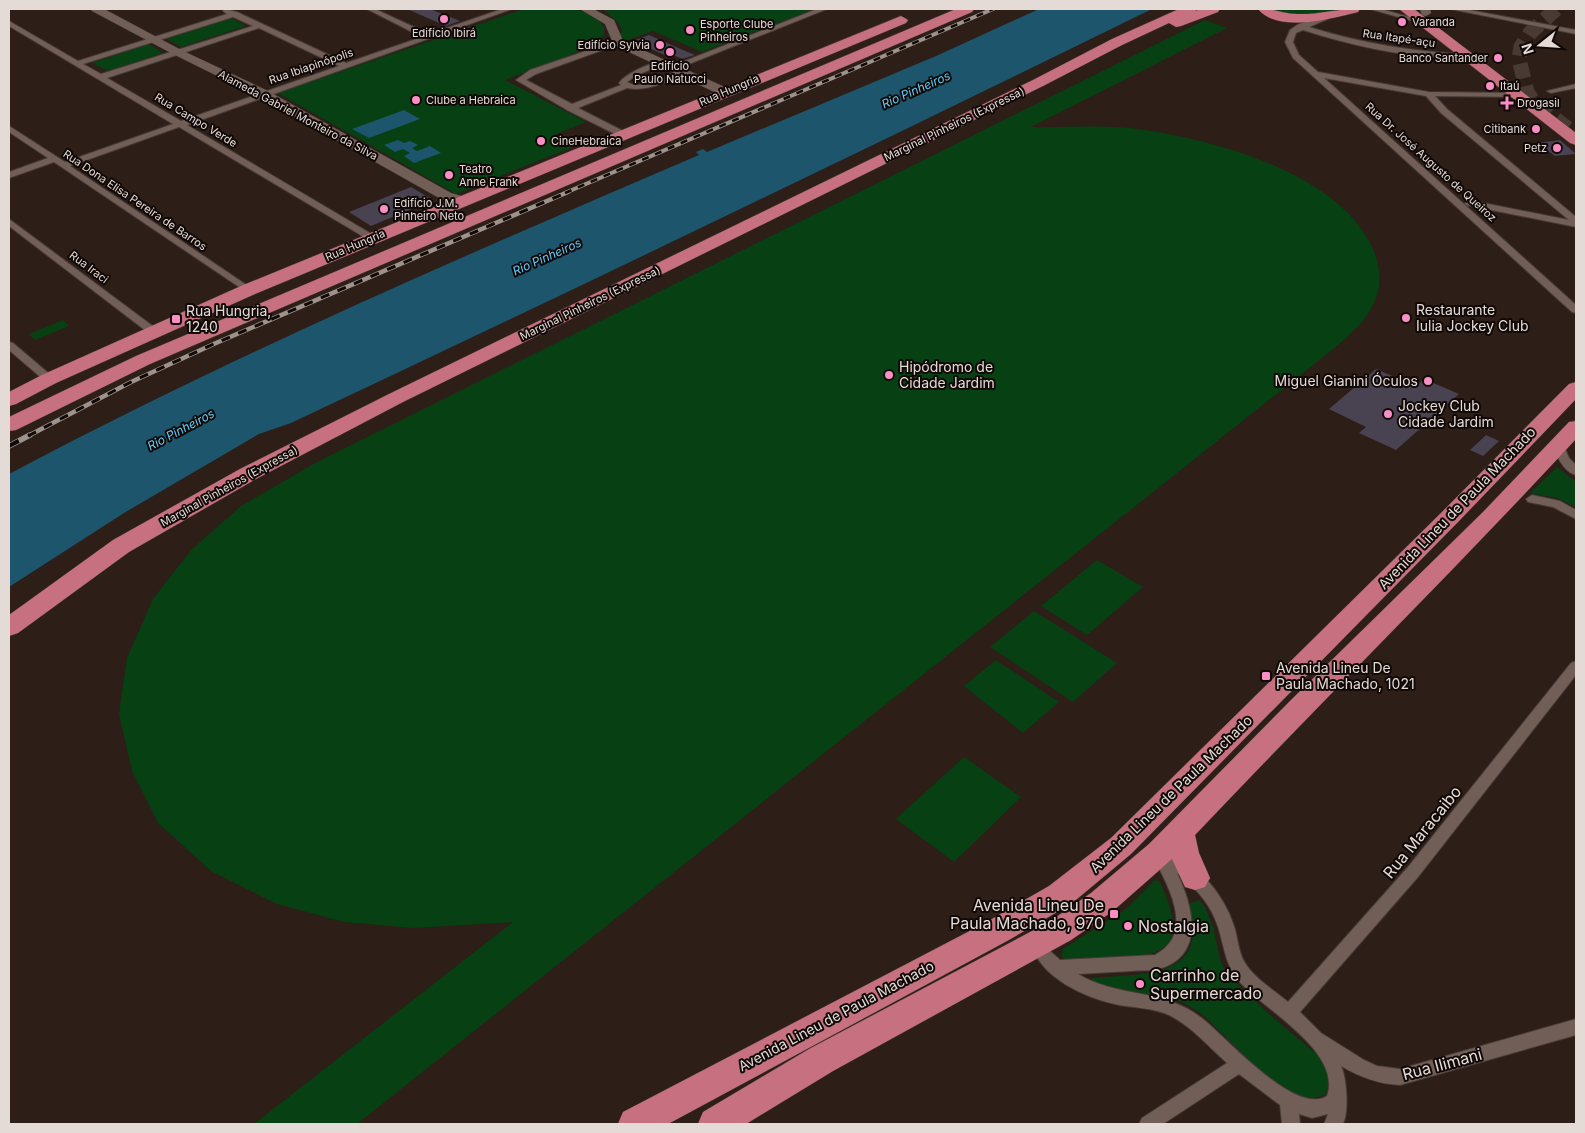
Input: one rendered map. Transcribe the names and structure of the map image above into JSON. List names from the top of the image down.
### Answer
{
  "streets": {
    "highway": ["Rua Hungria", "Marginal Pinheiros (Expressa)", "Avenida Lineu de Paula Machado"],
    "street": [
      "Rua Itapé-açu",
      "Rua Ibiapinópolis",
      "Alameda Gabriel Monteiro da Silva",
      "Rua Campo Verde",
      "Rua Dr. José Augusto de Queiroz",
      "Rua Dona Elisa Pereira de Barros",
      "Rua Iraci",
      "Rua Maracaibo",
      "Rua Ilimani"
    ]
  },
  "crossings": [
    ["Rua Itapé-açu", "Rua Dr. José Augusto de Queiroz"],
    ["Rua Ibiapinópolis", "Alameda Gabriel Monteiro da Silva"],
    ["Rua Ibiapinópolis", "Rua Campo Verde"],
    ["Rua Ibiapinópolis", "Rua Dona Elisa Pereira de Barros"],
    ["Rua Hungria", "Alameda Gabriel Monteiro da Silva"],
    ["Rua Hungria", "Rua Campo Verde"],
    ["Rua Hungria", "Rua Dona Elisa Pereira de Barros"],
    ["Rua Hungria", "Rua Iraci"]
  ],
  "water": ["Rio Pinheiros"],
  "places": {
    "other": [
      "Edifício Ibirá",
      "Varanda",
      "Esporte Clube Pinheiros",
      "Edifício Sylvia",
      "Edifício Paulo Natucci",
      "Banco Santander",
      "Itaú",
      "Clube a Hebraica",
      "Citibank",
      "CineHebraica",
      "Petz",
      "Teatro Anne Frank",
      "Edifício J.M. Pinheiro Neto",
      "Restaurante Iulia Jockey Club",
      "Hipódromo de Cidade Jardim",
      "Miguel Gianini Óculos",
      "Jockey Club Cidade Jardim",
      "Nostalgia",
      "Carrinho de Supermercado"
    ],
    "health": ["Drogasil"],
    "transit": ["Rua Hungria, 1240", "Avenida Lineu De Paula Machado, 1021", "Avenida Lineu De Paula Machado, 970"]
  },
  "north": "left"
}
